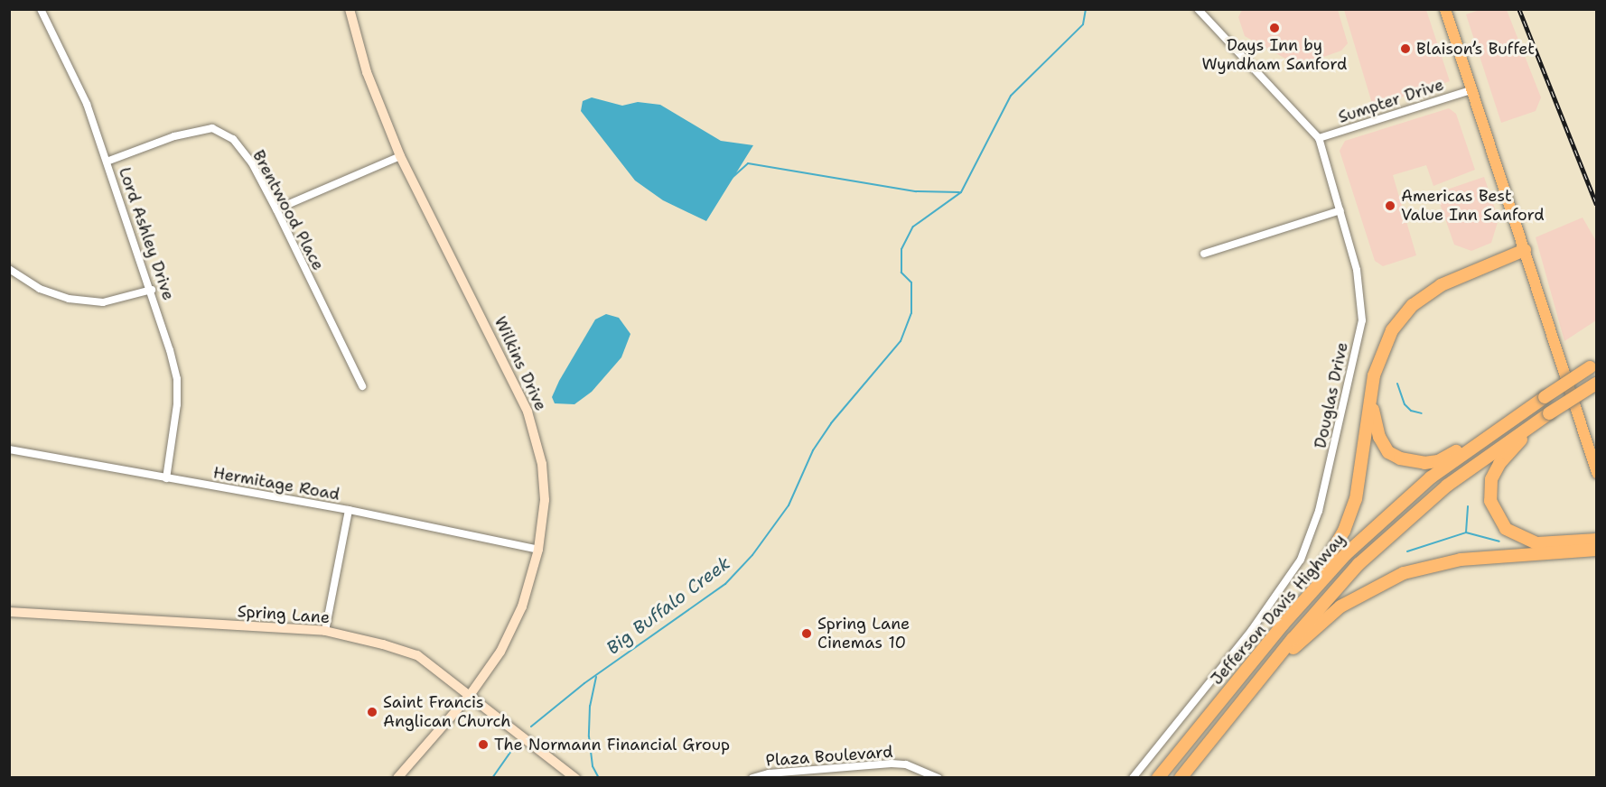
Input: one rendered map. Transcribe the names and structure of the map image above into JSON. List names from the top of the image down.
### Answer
{
  "streets": {
    "highway": ["Jefferson Davis Highway"],
    "street": [
      "Sumpter Drive",
      "Brentwood Place",
      "Lord Ashley Drive",
      "Wilkins Drive",
      "Douglas Drive",
      "Hermitage Road",
      "Spring Lane",
      "Plaza Boulevard"
    ]
  },
  "crossings": [
    ["Sumpter Drive", "Douglas Drive"],
    ["Brentwood Place", "Lord Ashley Drive"],
    ["Lord Ashley Drive", "Hermitage Road"],
    ["Wilkins Drive", "Hermitage Road"],
    ["Wilkins Drive", "Spring Lane"]
  ],
  "water": ["Big Buffalo Creek"],
  "places": [
    "Days Inn by Wyndham Sanford",
    "Blaison’s Buffet",
    "Americas Best Value Inn Sanford",
    "Spring Lane Cinemas 10",
    "Saint Francis Anglican Church",
    "The Normann Financial Group"
  ]
}
